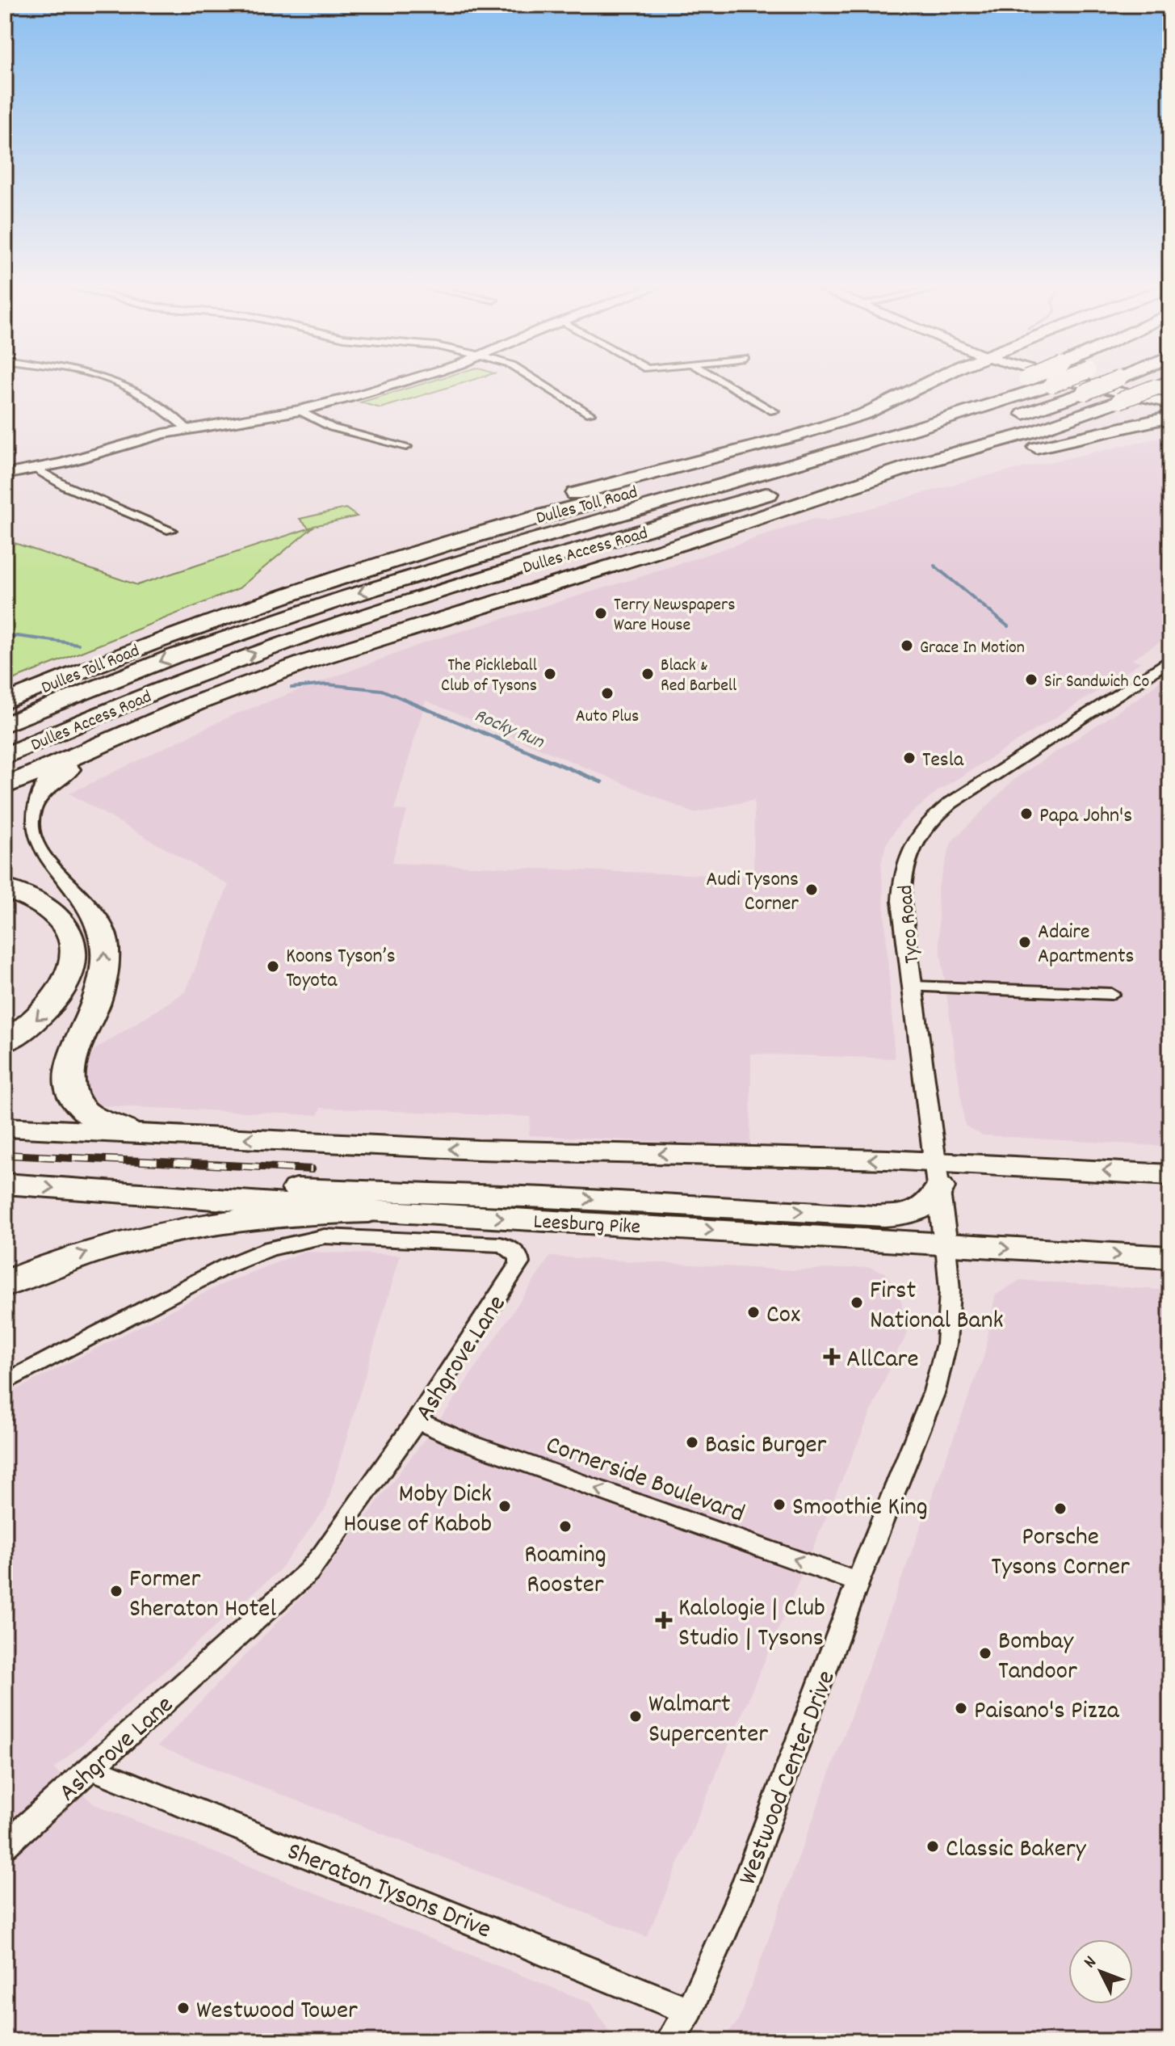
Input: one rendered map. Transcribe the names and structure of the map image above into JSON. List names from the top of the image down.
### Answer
{
  "streets": {
    "highway": ["Dulles Toll Road", "Dulles Access Road", "Leesburg Pike"],
    "street": [
      "Tyco Road",
      "Ashgrove Lane",
      "Cornerside Boulevard",
      "Westwood Center Drive",
      "Sheraton Tysons Drive"
    ]
  },
  "crossings": [
    ["Tyco Road", "Leesburg Pike"],
    ["Tyco Road", "Westwood Center Drive"],
    ["Leesburg Pike", "Westwood Center Drive"],
    ["Ashgrove Lane", "Cornerside Boulevard"],
    ["Ashgrove Lane", "Sheraton Tysons Drive"],
    ["Cornerside Boulevard", "Westwood Center Drive"],
    ["Westwood Center Drive", "Sheraton Tysons Drive"]
  ],
  "one_way": ["Cornerside Boulevard"],
  "water": ["Rocky Run"],
  "places": {
    "other": [
      "Terry Newspapers Ware House",
      "Grace In Motion",
      "The Pickleball Club of Tysons",
      "Black & Red Barbell",
      "Sir Sandwich Co",
      "Auto Plus",
      "Tesla",
      "Papa John's",
      "Audi Tysons Corner",
      "Adaire Apartments",
      "Koons Tyson’s Toyota",
      "First National Bank",
      "Cox",
      "Basic Burger",
      "Smoothie King",
      "Moby Dick House of Kabob",
      "Porsche Tysons Corner",
      "Roaming Rooster",
      "Former Sheraton Hotel",
      "Bombay Tandoor",
      "Paisano's Pizza",
      "Walmart Supercenter",
      "Classic Bakery",
      "Westwood Tower"
    ],
    "health": ["AllCare", "Kalologie | Club Studio | Tysons"]
  },
  "north": "top left"
}
